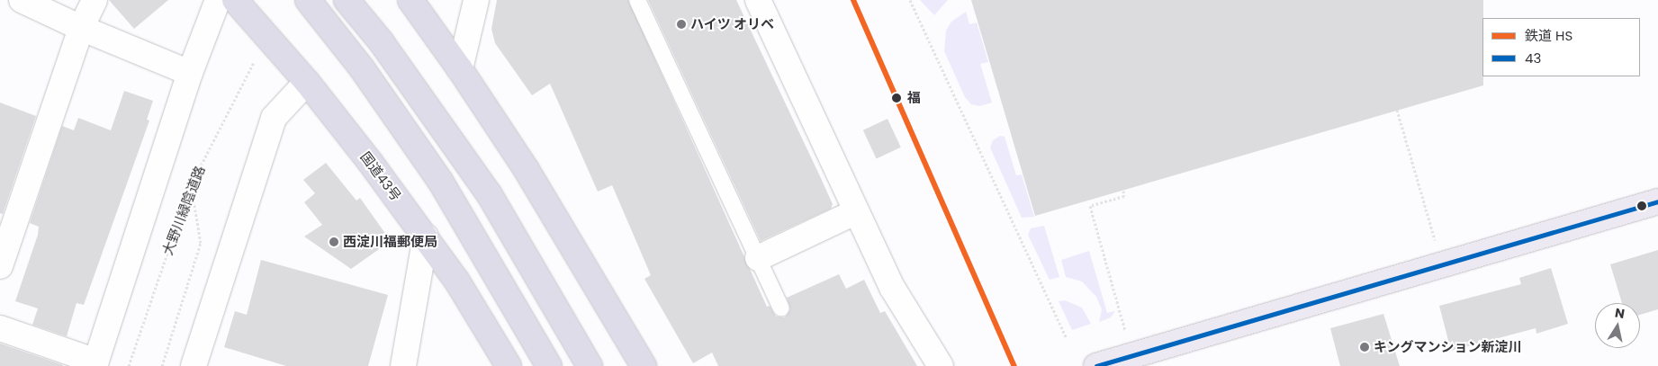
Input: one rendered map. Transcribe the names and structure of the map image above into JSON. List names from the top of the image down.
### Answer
{
  "streets": {
    "highway": ["国道43号"],
    "path": ["大野川緑陰道路"]
  },
  "places": [
    "ハイツ オリベ",
    "福",
    "西淀川福郵便局",
    "キングマンション新淀川"
  ],
  "lines": ["rail line HS", "transit line 43"],
  "legend": ["鉄道 HS", "43"],
  "north": "top"
}
